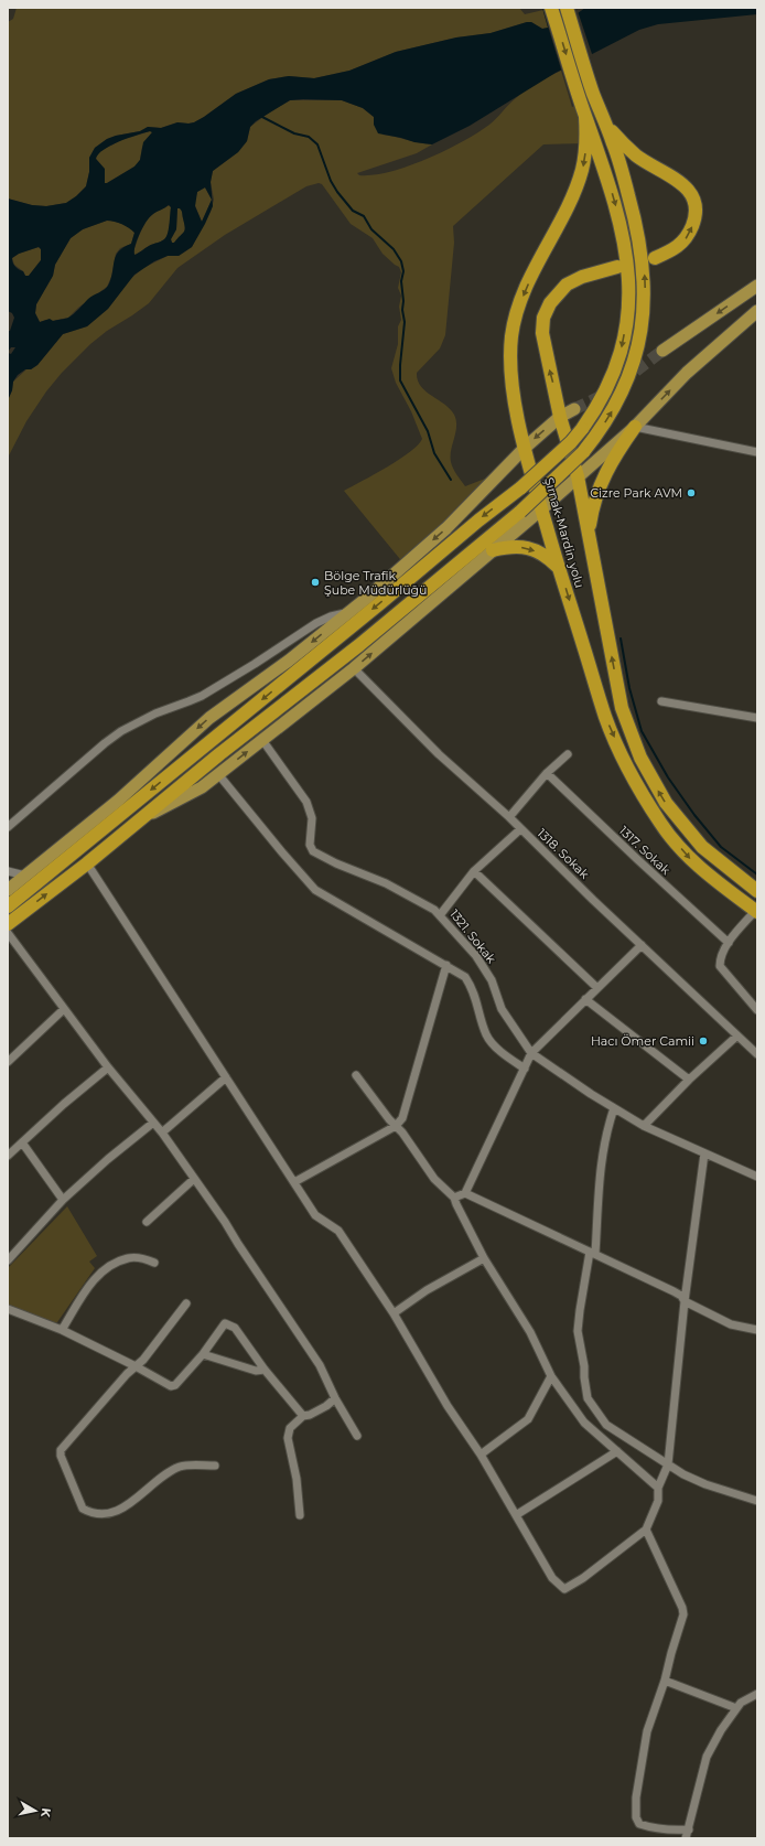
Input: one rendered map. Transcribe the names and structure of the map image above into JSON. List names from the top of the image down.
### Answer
{
  "streets": {
    "highway": ["Şırnak-Mardin yolu"],
    "street": ["1317. Sokak", "1318. Sokak", "1321. Sokak"]
  },
  "places": ["Cizre Park AVM", "Bölge Trafik Şube Müdürlüğü", "Hacı Ömer Camii"],
  "north": "right"
}
